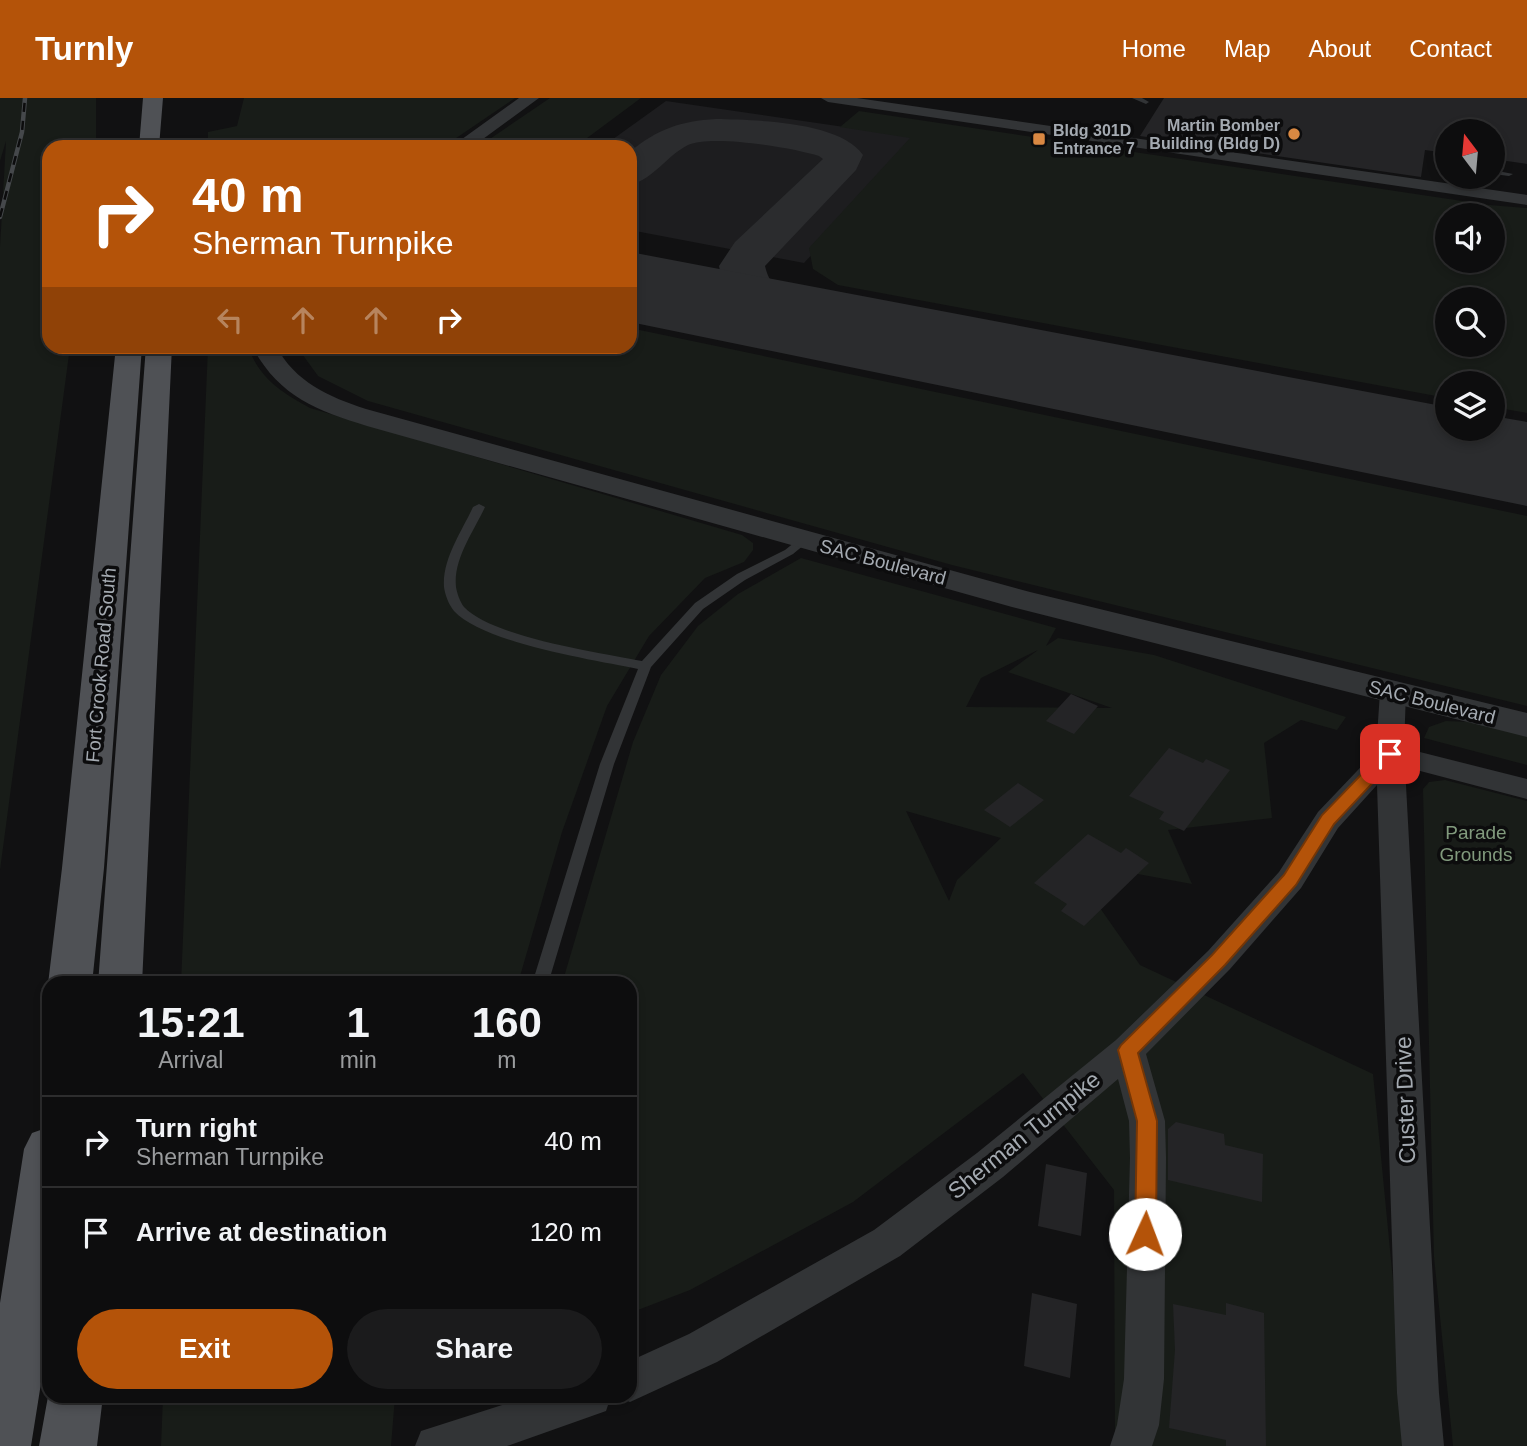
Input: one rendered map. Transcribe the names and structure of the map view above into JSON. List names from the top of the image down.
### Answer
{
  "streets": {
    "main road": ["Fort Crook Road South"],
    "street": ["SAC Boulevard", "Custer Drive", "Sherman Turnpike"]
  },
  "crossings": [
    ["Custer Drive", "Sherman Turnpike"]
  ],
  "parks": ["Parade Grounds"],
  "places": {
    "other": ["Martin Bomber Building (Bldg D)"],
    "transit": ["Bldg 301D Entrance 7"]
  },
  "north": "top",
  "page": {
    "header": "Turnly",
    "nav": [
      "Home",
      "Map",
      "About",
      "Contact"
    ],
    "turn": ["40 m", "Sherman Turnpike"],
    "eta": [
      "15:21",
      "Arrival",
      "1",
      "min",
      "160",
      "m"
    ],
    "list": [
      {
        "name": "Turn right",
        "note": "Sherman Turnpike",
        "value": "40 m"
      },
      {
        "name": "Arrive at destination",
        "value": "120 m"
      }
    ],
    "buttons": ["Exit", "Share"]
  }
}
